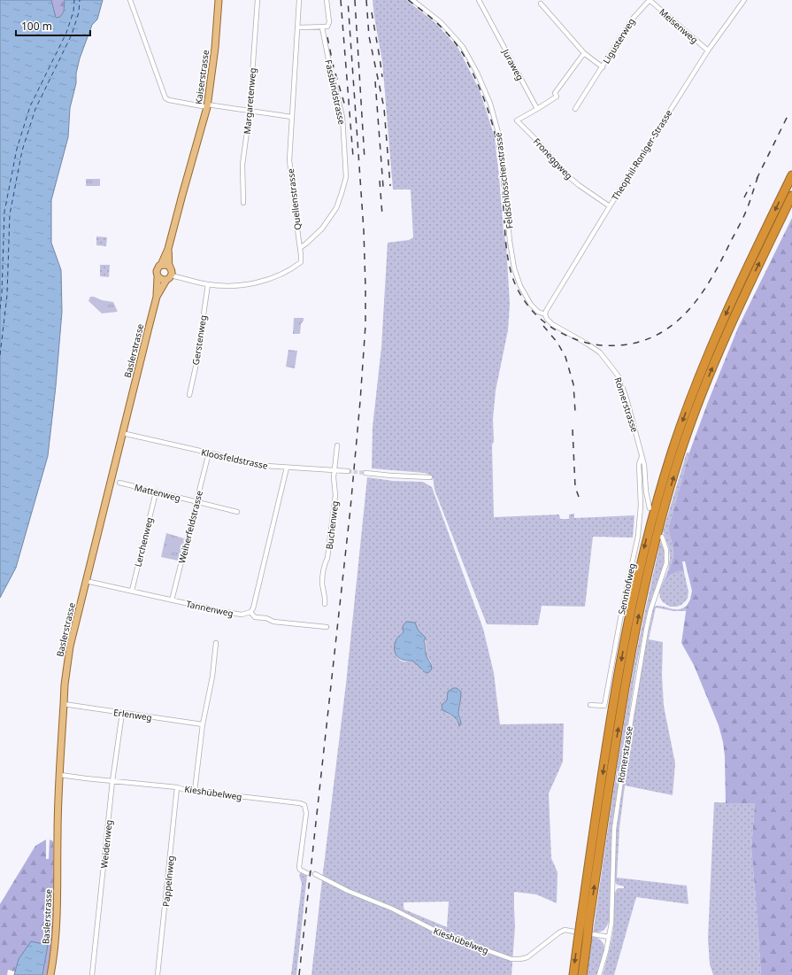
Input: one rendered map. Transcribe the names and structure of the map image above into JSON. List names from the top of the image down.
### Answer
{
  "streets": {
    "main road": ["Kaiserstrasse", "Baslerstrasse"],
    "street": [
      "Meisenweg",
      "Ligusterweg",
      "Juraweg",
      "Fassbindstrasse",
      "Margaretenweg",
      "Theophil-Roniger-Strasse",
      "Froneggweg",
      "Feldschlösschenstrasse",
      "Quellenstrasse",
      "Gerstenweg",
      "Römerstrasse",
      "Kloosfeldstrasse",
      "Mattenweg",
      "Buchenweg",
      "Weiherfeldstrasse",
      "Lerchenweg",
      "Sennhofweg",
      "Tannenweg",
      "Erlenweg",
      "Kieshübelweg",
      "Weidenweg",
      "Pappelnweg"
    ]
  },
  "crossings": [
    ["Meisenweg", "Ligusterweg"],
    ["Meisenweg", "Theophil-Roniger-Strasse"],
    ["Juraweg", "Froneggweg"],
    ["Fassbindstrasse", "Quellenstrasse"],
    ["Theophil-Roniger-Strasse", "Froneggweg"],
    ["Theophil-Roniger-Strasse", "Feldschlösschenstrasse"],
    ["Theophil-Roniger-Strasse", "Römerstrasse"],
    ["Feldschlösschenstrasse", "Römerstrasse"],
    ["Quellenstrasse", "Gerstenweg"],
    ["Quellenstrasse", "Baslerstrasse"],
    ["Baslerstrasse", "Kloosfeldstrasse"],
    ["Baslerstrasse", "Tannenweg"],
    ["Baslerstrasse", "Erlenweg"],
    ["Baslerstrasse", "Kieshübelweg"],
    ["Römerstrasse", "Sennhofweg"],
    ["Römerstrasse", "Kieshübelweg"],
    ["Kloosfeldstrasse", "Buchenweg"],
    ["Kloosfeldstrasse", "Weiherfeldstrasse"],
    ["Mattenweg", "Weiherfeldstrasse"],
    ["Mattenweg", "Lerchenweg"],
    ["Weiherfeldstrasse", "Tannenweg"],
    ["Lerchenweg", "Tannenweg"],
    ["Erlenweg", "Weidenweg"],
    ["Kieshübelweg", "Weidenweg"],
    ["Kieshübelweg", "Pappelnweg"]
  ],
  "scale_bar": "100 m"
}
